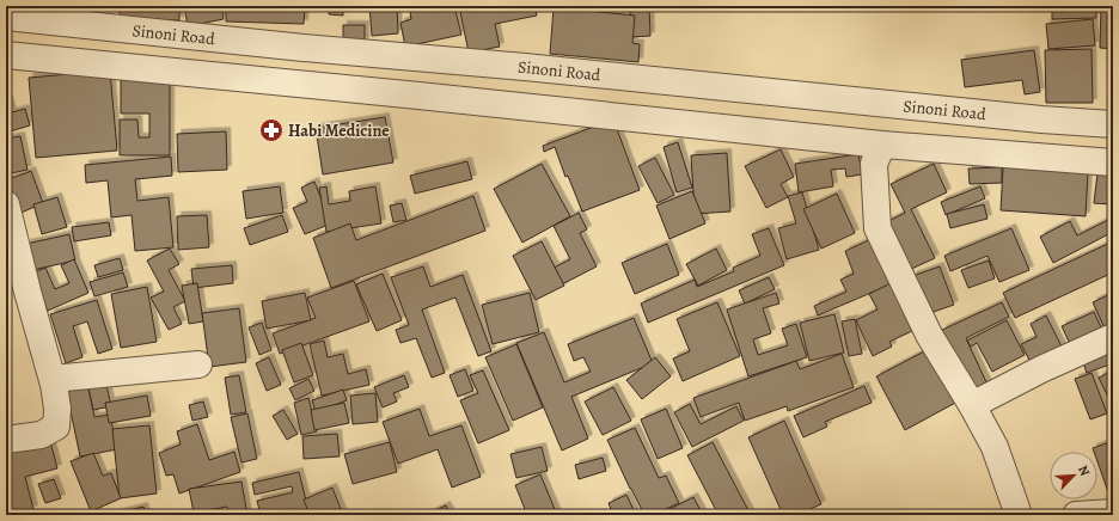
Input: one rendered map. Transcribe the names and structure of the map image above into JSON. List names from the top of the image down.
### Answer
{
  "streets": {
    "street": ["Sinoni Road"]
  },
  "places": {
    "pharmacy": ["Habi Medicine"]
  },
  "north": "top right"
}
